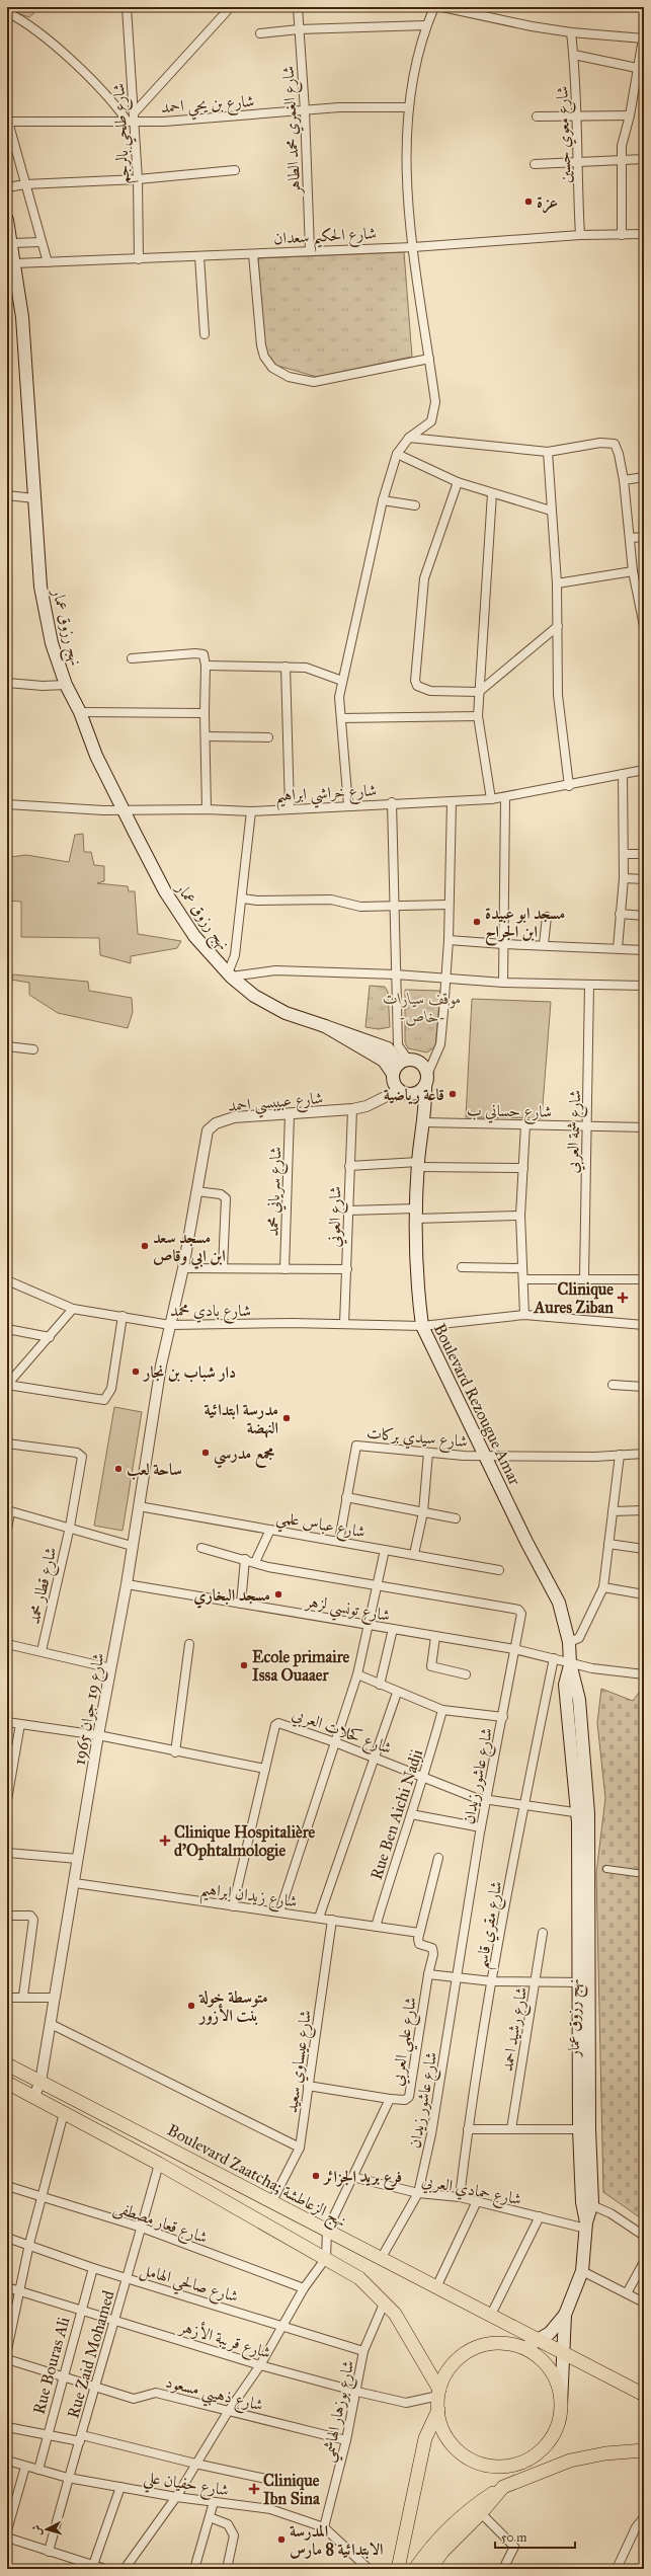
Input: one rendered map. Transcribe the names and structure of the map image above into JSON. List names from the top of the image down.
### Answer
{
  "streets": {
    "main road": ["نهج رزوق عمار", "Boulevard Rezougue Amar", "Boulevard Zaatcha; نهج الزعاطشة"],
    "street": [
      "شارع بن يحي احمد",
      "شارع الغمري محمد الطاهر",
      "شارع طلحي بالرجم",
      "شارع معوي حسين",
      "شارع الحكيم سعدان",
      "شارع خراشي ابراهيم",
      "شارع عبيبسي احمد",
      "شارع حساني ب",
      "شارع شمة العربي",
      "شارع سرياني محمد",
      "شارع العوني",
      "شارع بادي محمد",
      "شارع سيدي بركات",
      "شارع عباس علمي",
      "شارع قطار محمد",
      "شارع تونسي لزهر",
      "شارع 19 جوان 1965",
      "شارع كحلات العربي",
      "شارع عاشور زيدان",
      "Rue Ben Aichi Nadji",
      "شارع زيدان ابراهيم",
      "شارع مقري قاسم",
      "شارع رشيد احمد",
      "شارع علمي العربي",
      "شارع عيساوي سعيد",
      "شارع حمادي العربي",
      "شارع قعار مصطفى",
      "شارع صالحي الهامل",
      "شارع قريبة الأزهر",
      "Rue Zaid Mohamed",
      "Rue Bouras Ali",
      "شارع ذهيبي مسعود",
      "شارع بوزهار الهاشمي",
      "شارع حفيان علي"
    ]
  },
  "crossings": [
    ["شارع بن يحي احمد", "شارع الغمري محمد الطاهر"],
    ["شارع بن يحي احمد", "شارع طلحي بالرجم"],
    ["شارع الغمري محمد الطاهر", "شارع الحكيم سعدان"],
    ["شارع طلحي بالرجم", "شارع الحكيم سعدان"],
    ["شارع معوي حسين", "شارع الحكيم سعدان"],
    ["شارع الحكيم سعدان", "نهج رزوق عمار"],
    ["نهج رزوق عمار", "شارع خراشي ابراهيم"],
    ["نهج رزوق عمار", "Boulevard Rezougue Amar"],
    ["نهج رزوق عمار", "شارع كحلات العربي"],
    ["نهج رزوق عمار", "شارع حمادي العربي"],
    ["شارع عبيبسي احمد", "شارع سرياني محمد"],
    ["شارع عبيبسي احمد", "شارع العوني"],
    ["شارع عبيبسي احمد", "شارع بادي محمد"],
    ["شارع عبيبسي احمد", "Boulevard Rezougue Amar"],
    ["شارع عبيبسي احمد", "شارع 19 جوان 1965"],
    ["شارع حساني ب", "شارع شمة العربي"],
    ["شارع حساني ب", "Boulevard Rezougue Amar"],
    ["شارع العوني", "شارع بادي محمد"],
    ["شارع بادي محمد", "Boulevard Rezougue Amar"],
    ["شارع بادي محمد", "شارع 19 جوان 1965"],
    ["Boulevard Rezougue Amar", "شارع سيدي بركات"],
    ["Boulevard Rezougue Amar", "شارع تونسي لزهر"],
    ["Boulevard Rezougue Amar", "شارع كحلات العربي"],
    ["شارع سيدي بركات", "شارع عباس علمي"],
    ["شارع عباس علمي", "شارع 19 جوان 1965"],
    ["شارع تونسي لزهر", "شارع 19 جوان 1965"],
    ["شارع تونسي لزهر", "شارع عاشور زيدان"],
    ["شارع تونسي لزهر", "شارع مقري قاسم"],
    ["شارع 19 جوان 1965", "شارع زيدان ابراهيم"],
    ["شارع 19 جوان 1965", "Boulevard Zaatcha; نهج الزعاطشة"],
    ["شارع كحلات العربي", "شارع عاشور زيدان"],
    ["شارع كحلات العربي", "Rue Ben Aichi Nadji"],
    ["شارع كحلات العربي", "شارع زيدان ابراهيم"],
    ["شارع كحلات العربي", "شارع مقري قاسم"],
    ["شارع عاشور زيدان", "Boulevard Zaatcha; نهج الزعاطشة"],
    ["شارع عاشور زيدان", "شارع حمادي العربي"],
    ["Rue Ben Aichi Nadji", "شارع زيدان ابراهيم"],
    ["شارع زيدان ابراهيم", "شارع علمي العربي"],
    ["شارع زيدان ابراهيم", "شارع عيساوي سعيد"],
    ["شارع مقري قاسم", "شارع حمادي العربي"],
    ["شارع علمي العربي", "Boulevard Zaatcha; نهج الزعاطشة"],
    ["شارع علمي العربي", "شارع حمادي العربي"],
    ["شارع عيساوي سعيد", "Boulevard Zaatcha; نهج الزعاطشة"],
    ["شارع قعار مصطفى", "Rue Zaid Mohamed"],
    ["شارع صالحي الهامل", "Rue Zaid Mohamed"],
    ["شارع صالحي الهامل", "Rue Bouras Ali"],
    ["شارع صالحي الهامل", "شارع بوزهار الهاشمي"],
    ["شارع قريبة الأزهر", "Rue Zaid Mohamed"],
    ["شارع قريبة الأزهر", "Rue Bouras Ali"],
    ["شارع قريبة الأزهر", "شارع بوزهار الهاشمي"],
    ["Rue Zaid Mohamed", "شارع ذهيبي مسعود"],
    ["Rue Zaid Mohamed", "شارع حفيان علي"],
    ["Rue Bouras Ali", "شارع ذهيبي مسعود"],
    ["Rue Bouras Ali", "شارع حفيان علي"],
    ["شارع ذهيبي مسعود", "شارع بوزهار الهاشمي"],
    ["شارع بوزهار الهاشمي", "شارع حفيان علي"]
  ],
  "parks": ["موقف سيارات -خاص-"],
  "places": {
    "other": [
      "عزة",
      "مسجد ابو عبيدة ابن الجراح",
      "قاعة رياضية",
      "مسجد سعد ابن ابي وقاص",
      "دار شباب بن نجار",
      "مدرسة ابتدائية النهضة",
      "مجمع مدرسي",
      "ساحة لعب",
      "مسجد البخاري",
      "Ecole primaire Issa Ouaaer",
      "متوسطة خولة بنت الأزور",
      "فرع بريد الجزائر",
      "المدرسة الابتدائية 8 مارس"
    ],
    "health": ["Clinique Aures Ziban", "Clinique Hospitalière d'Ophtalmologie", "Clinique Ibn Sina"]
  },
  "scale_bar": "50 m",
  "north": "left"
}
